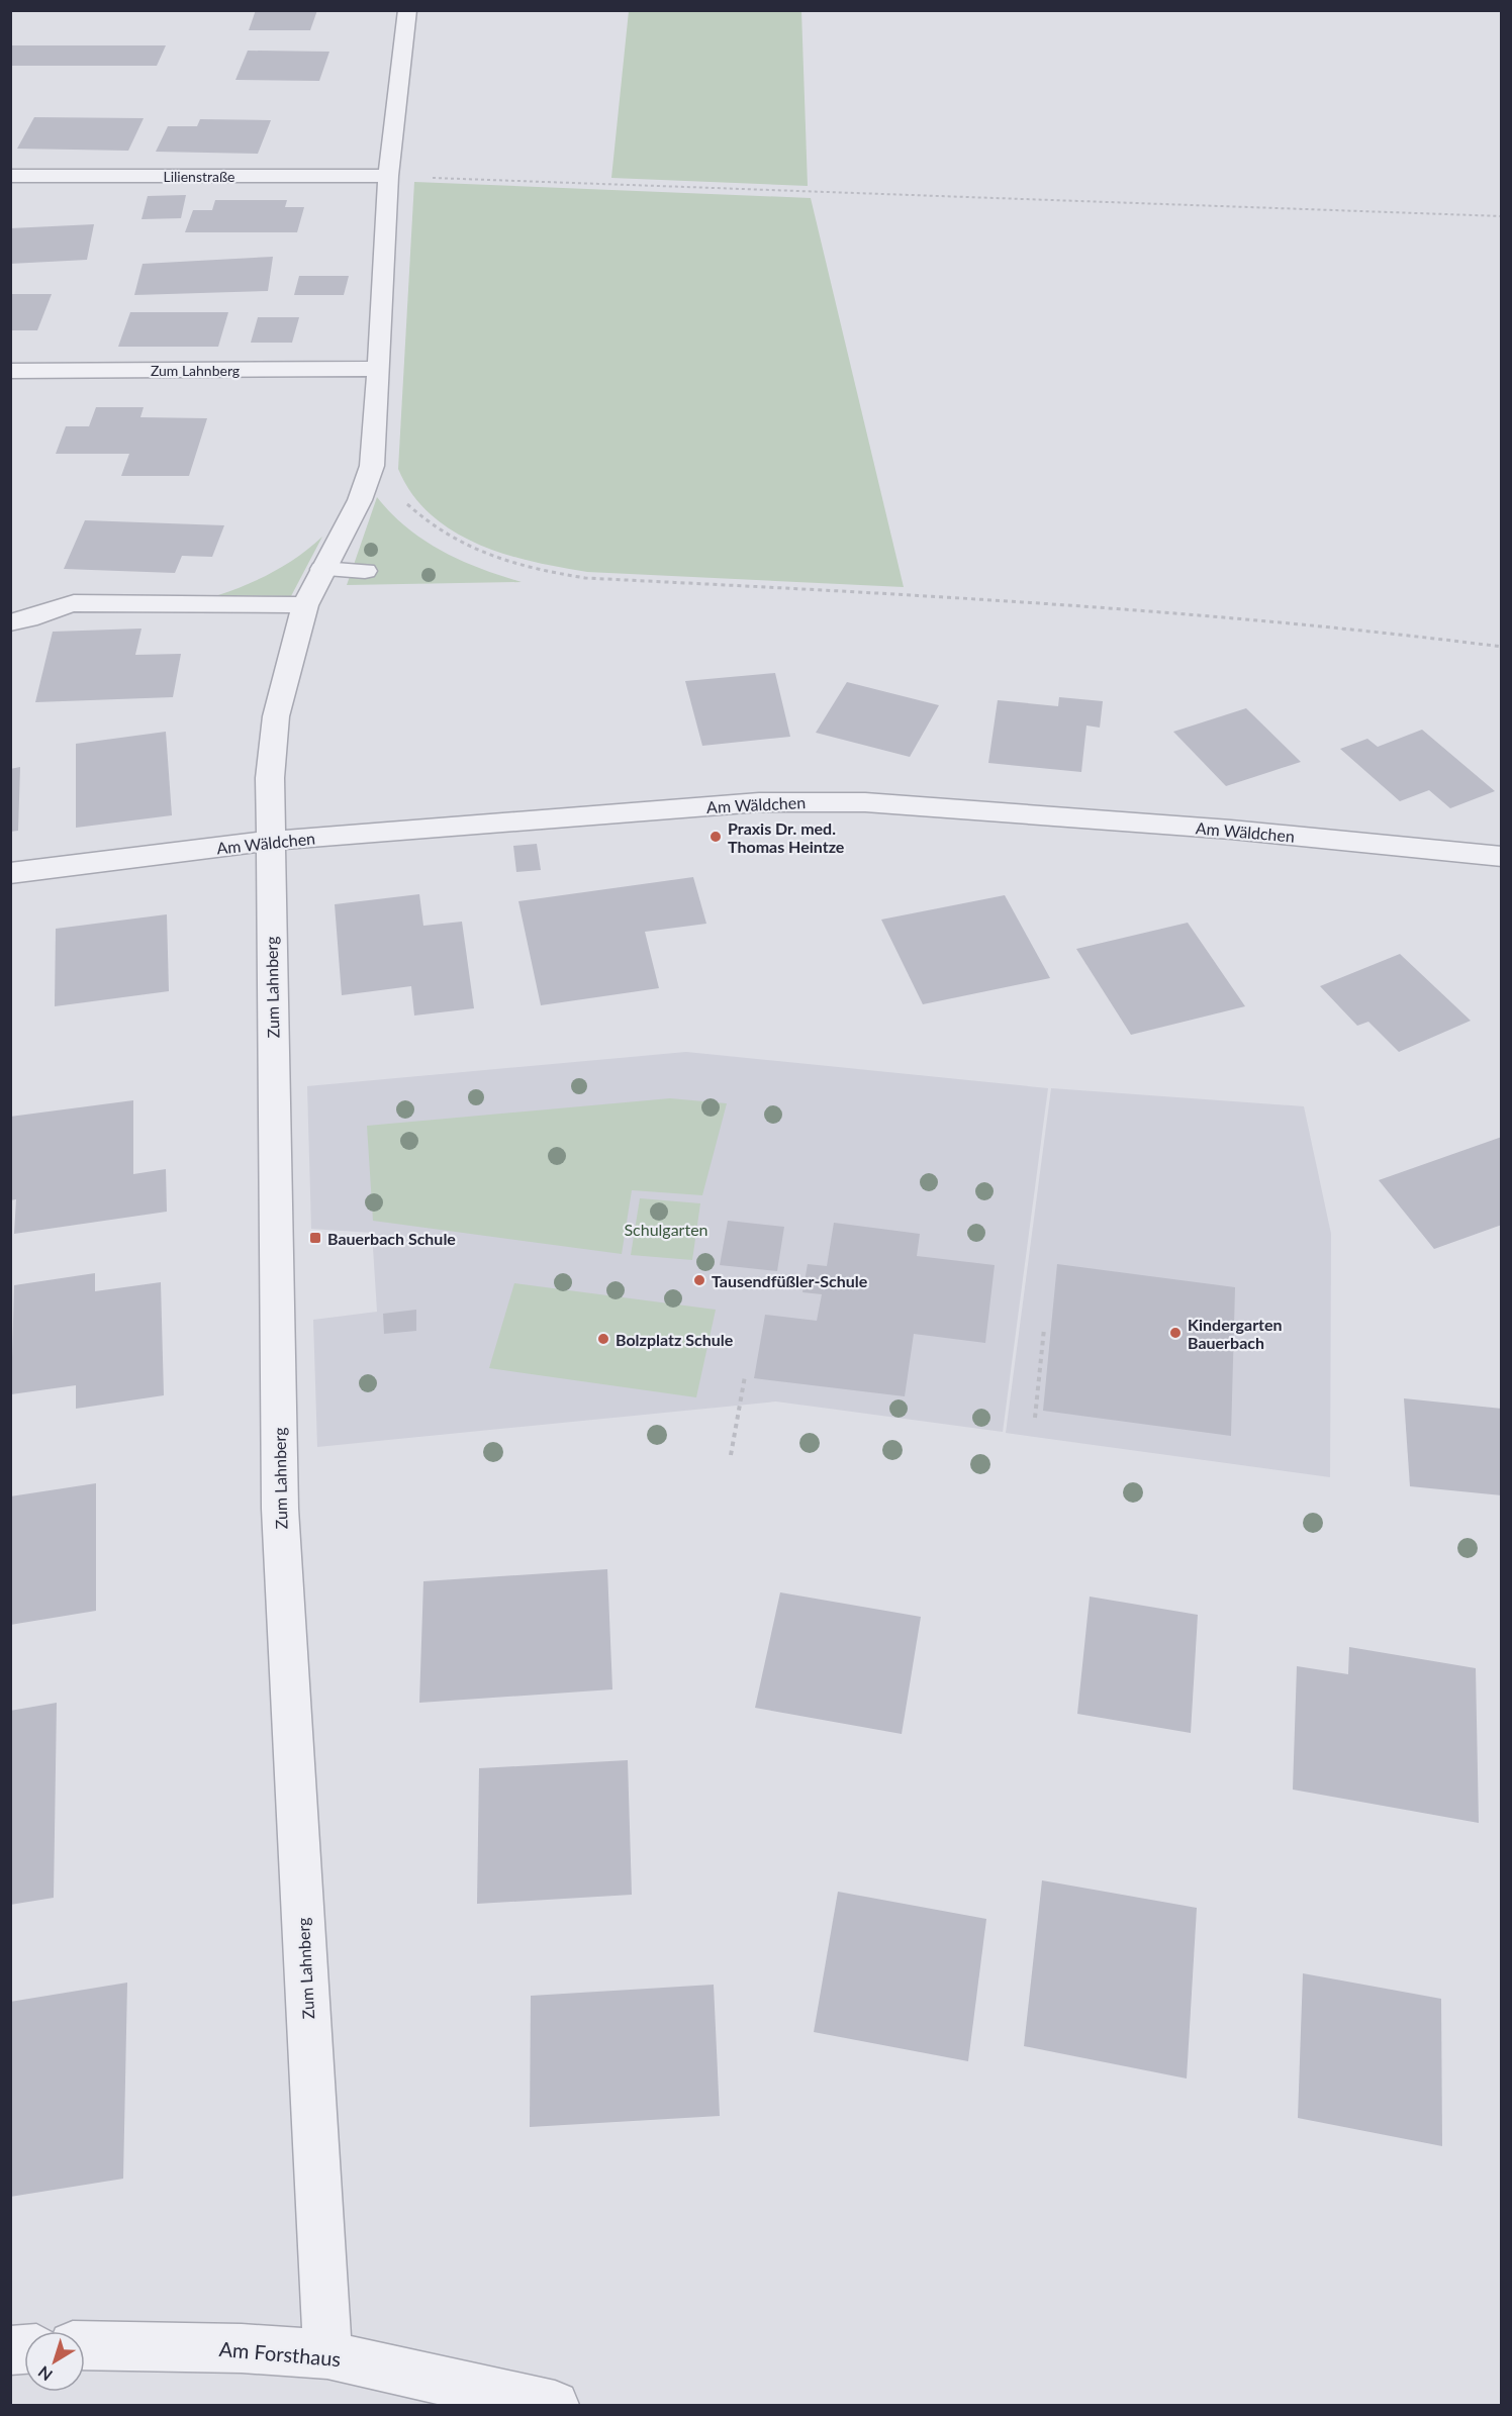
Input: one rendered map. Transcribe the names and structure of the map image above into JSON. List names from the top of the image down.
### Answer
{
  "streets": {
    "street": [
      "Lilienstraße",
      "Zum Lahnberg",
      "Am Wäldchen",
      "Am Forsthaus"
    ]
  },
  "crossings": [
    ["Lilienstraße", "Zum Lahnberg"],
    ["Zum Lahnberg", "Am Wäldchen"],
    ["Zum Lahnberg", "Am Forsthaus"]
  ],
  "parks": ["Schulgarten"],
  "places": {
    "other": [
      "Praxis Dr. med. Thomas Heintze",
      "Tausendfüßler-Schule",
      "Kindergarten Bauerbach",
      "Bolzplatz Schule"
    ],
    "transit": ["Bauerbach Schule"]
  },
  "north": "bottom left"
}
